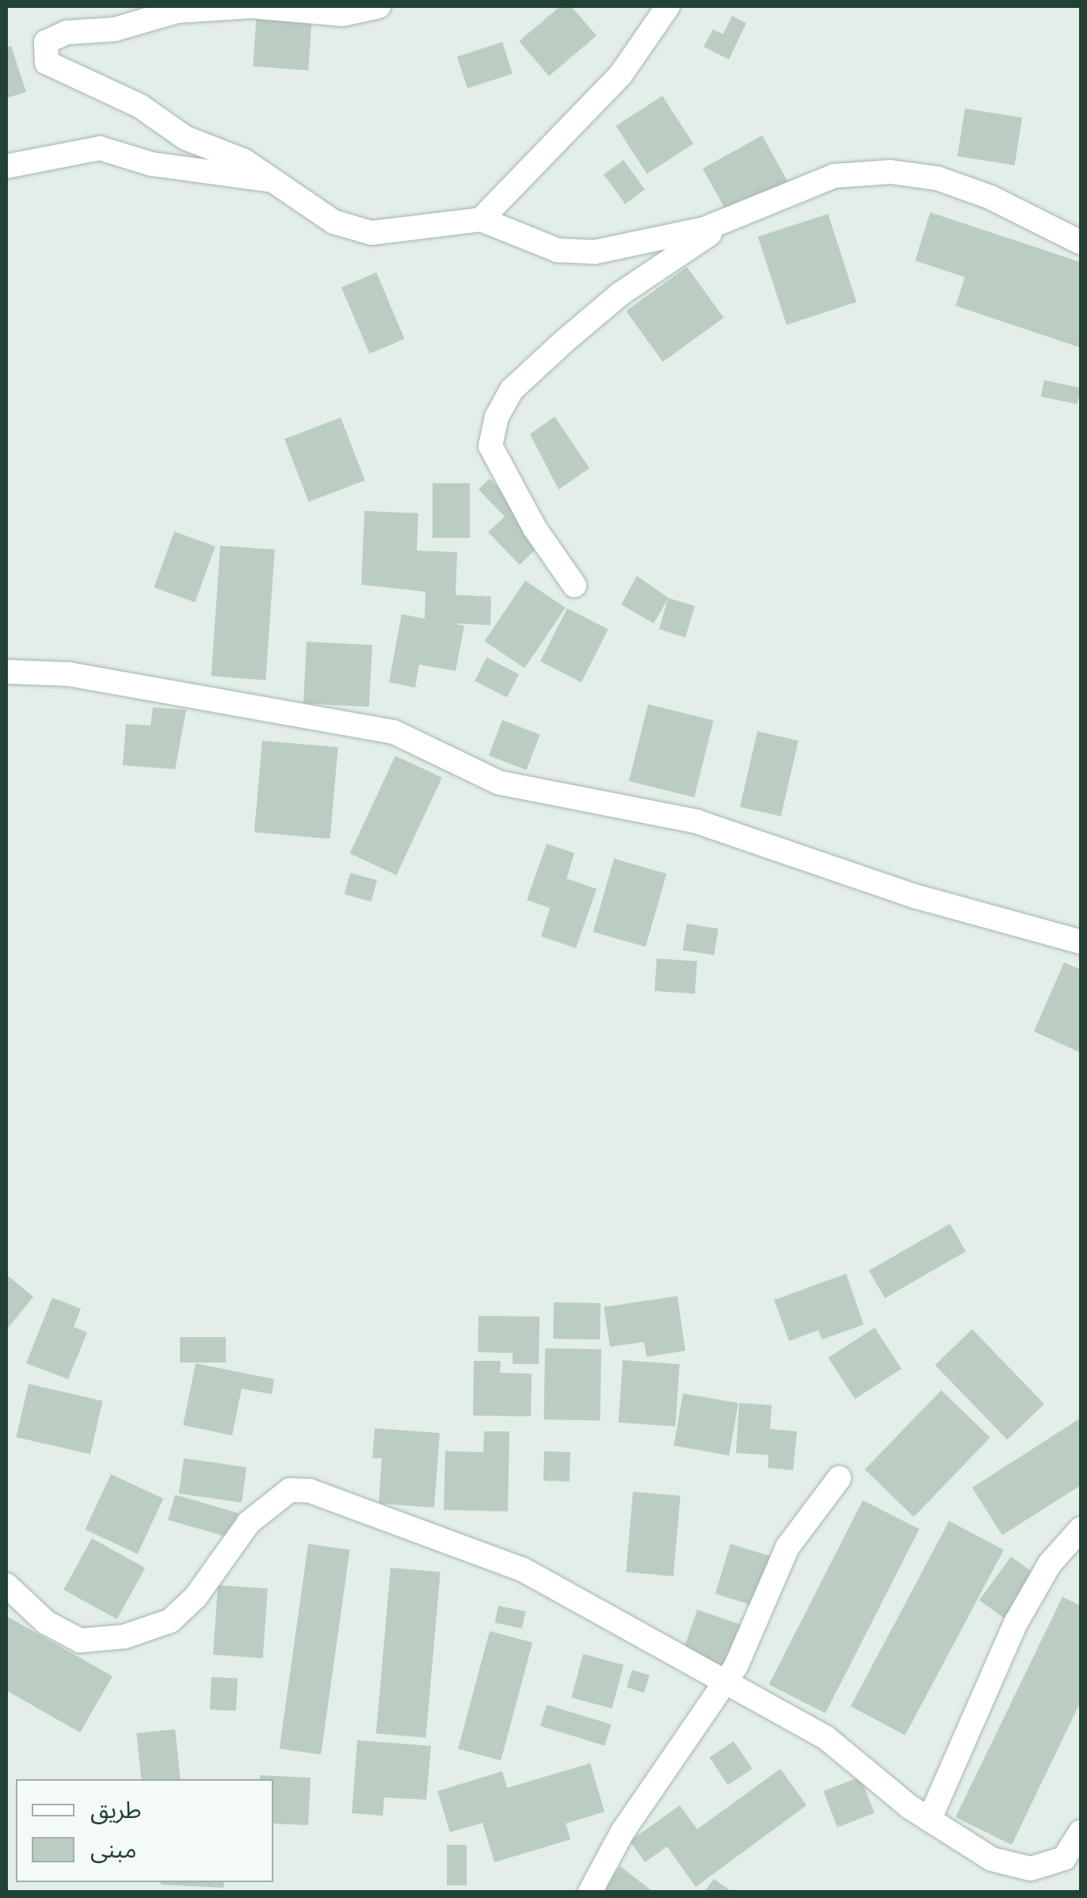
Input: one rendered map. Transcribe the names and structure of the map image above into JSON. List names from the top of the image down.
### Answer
{
  "legend": ["طريق", "مبنى"]
}
